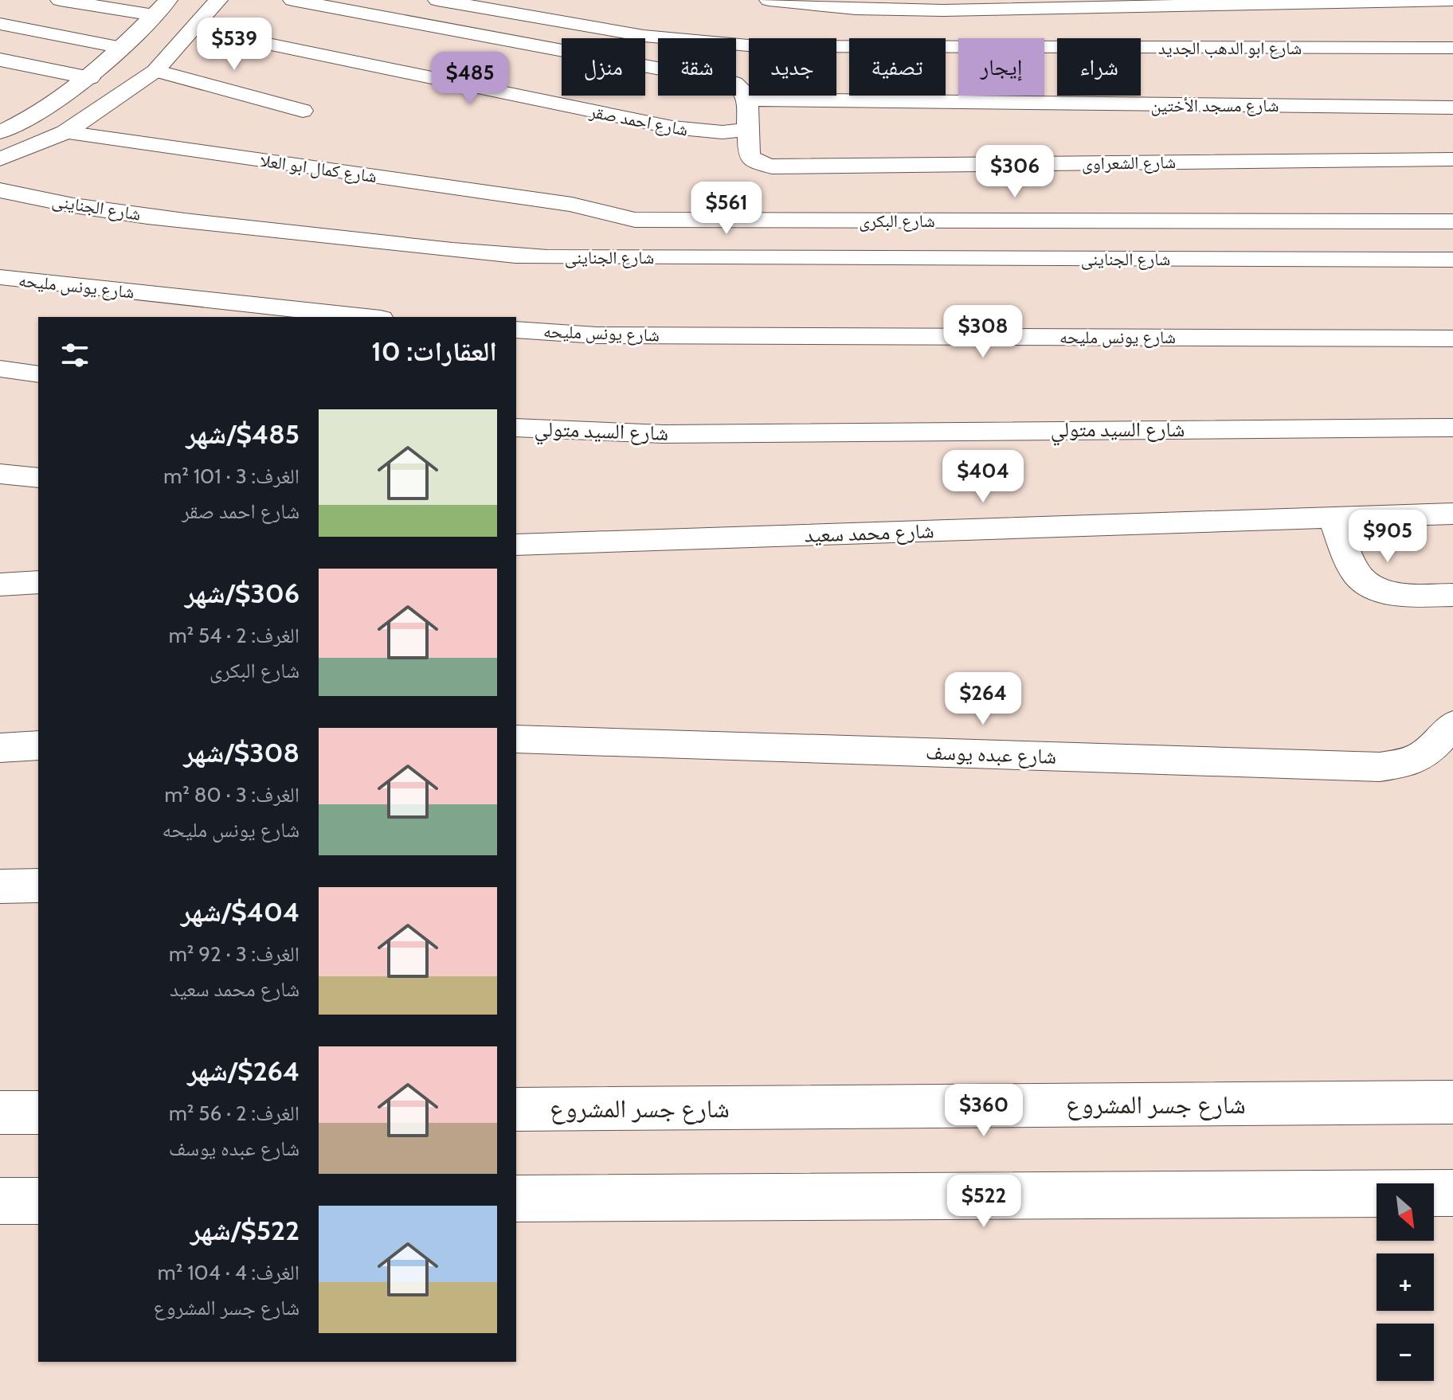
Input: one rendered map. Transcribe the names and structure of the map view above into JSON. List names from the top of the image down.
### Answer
{
  "streets": {
    "street": [
      "شارع ابو الدهب الجديد",
      "شارع مسجد الأختين",
      "شارع احمد صقر",
      "شارع الشعراوى",
      "شارع كمال ابو العلا",
      "شارع الجناينى",
      "شارع البكرى",
      "شارع يونس مليحه",
      "شارع السيد متولي",
      "شارع محمد سعيد",
      "شارع عبده يوسف",
      "شارع جسر المشروع"
    ]
  },
  "crossings": [
    ["شارع مسجد الأختين", "شارع الشعراوى"],
    ["شارع احمد صقر", "شارع الشعراوى"],
    ["شارع كمال ابو العلا", "شارع البكرى"]
  ],
  "north": "bottom right",
  "page": {
    "price": [
      "$539",
      "$485",
      "$306",
      "$561",
      "$308",
      "$404",
      "$905",
      "$264",
      "$360",
      "$522"
    ],
    "chip": [
      "شراء",
      "إيجار",
      "تصفية",
      "جديد",
      "شقة",
      "منزل"
    ],
    "heading": "العقارات: 10",
    "list": [
      {
        "name": "$485/شهر",
        "note": "الغرف: 3 · 101 m² · شارع احمد صقر"
      },
      {
        "name": "$306/شهر",
        "note": "الغرف: 2 · 54 m² · شارع البكرى"
      },
      {
        "name": "$308/شهر",
        "note": "الغرف: 3 · 80 m² · شارع يونس مليحه"
      },
      {
        "name": "$404/شهر",
        "note": "الغرف: 3 · 92 m² · شارع محمد سعيد"
      },
      {
        "name": "$264/شهر",
        "note": "الغرف: 2 · 56 m² · شارع عبده يوسف"
      },
      {
        "name": "$522/شهر",
        "note": "الغرف: 4 · 104 m² · شارع جسر المشروع"
      }
    ],
    "map_buttons": ["+", "−"]
  }
}
